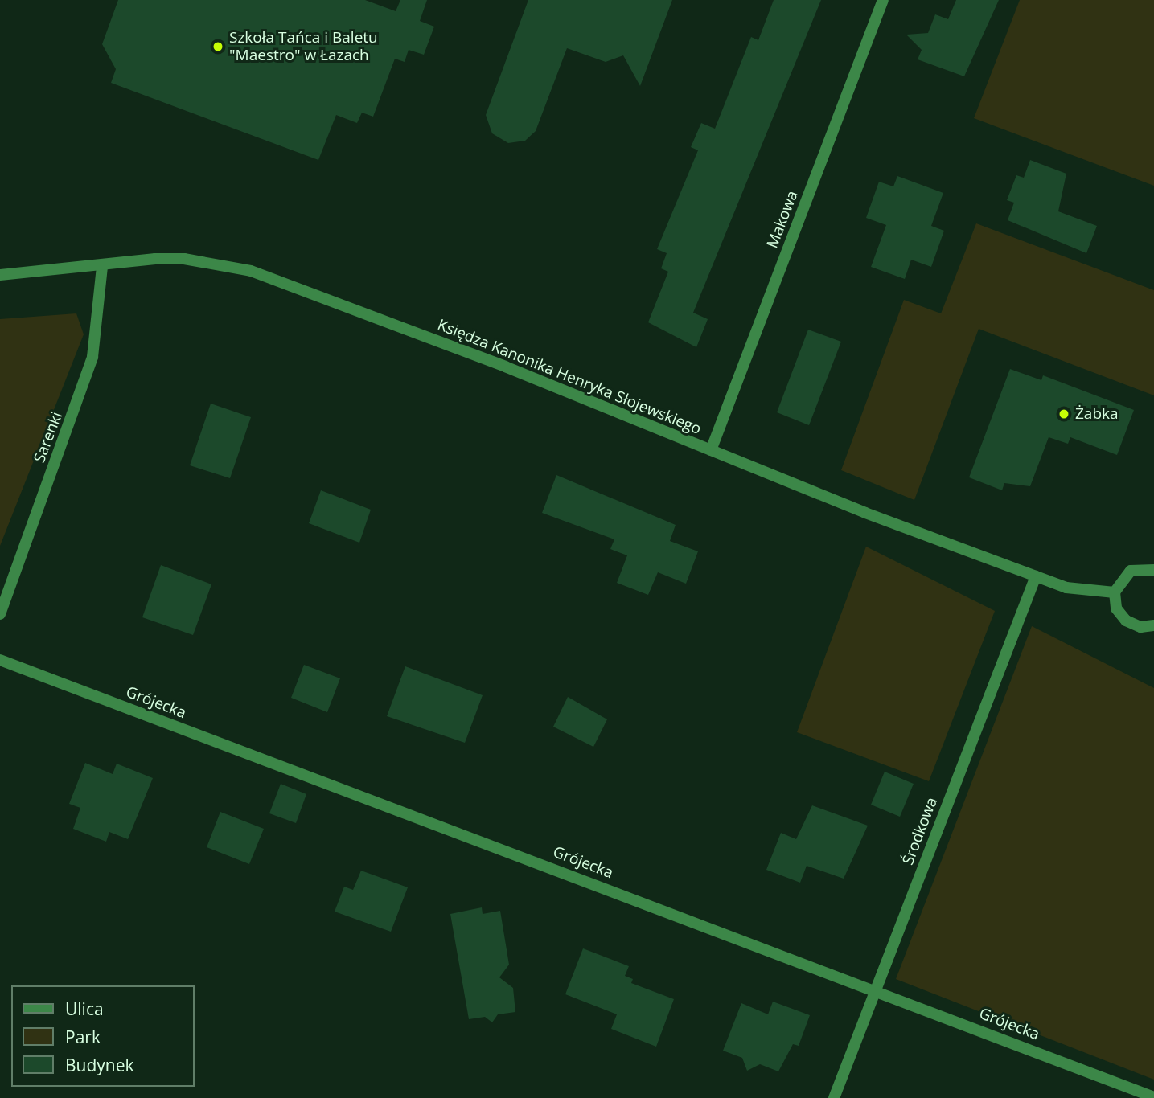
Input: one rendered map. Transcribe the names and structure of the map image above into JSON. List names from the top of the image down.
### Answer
{
  "streets": {
    "street": [
      "Makowa",
      "Księdza Kanonika Henryka Słojewskiego",
      "Sarenki",
      "Grójecka",
      "Środkowa"
    ]
  },
  "crossings": [
    ["Makowa", "Księdza Kanonika Henryka Słojewskiego"],
    ["Księdza Kanonika Henryka Słojewskiego", "Sarenki"],
    ["Księdza Kanonika Henryka Słojewskiego", "Środkowa"],
    ["Grójecka", "Środkowa"]
  ],
  "places": ["Szkoła Tańca i Baletu \"Maestro\" w Łazach", "Żabka"],
  "legend": ["Ulica", "Park", "Budynek"]
}
